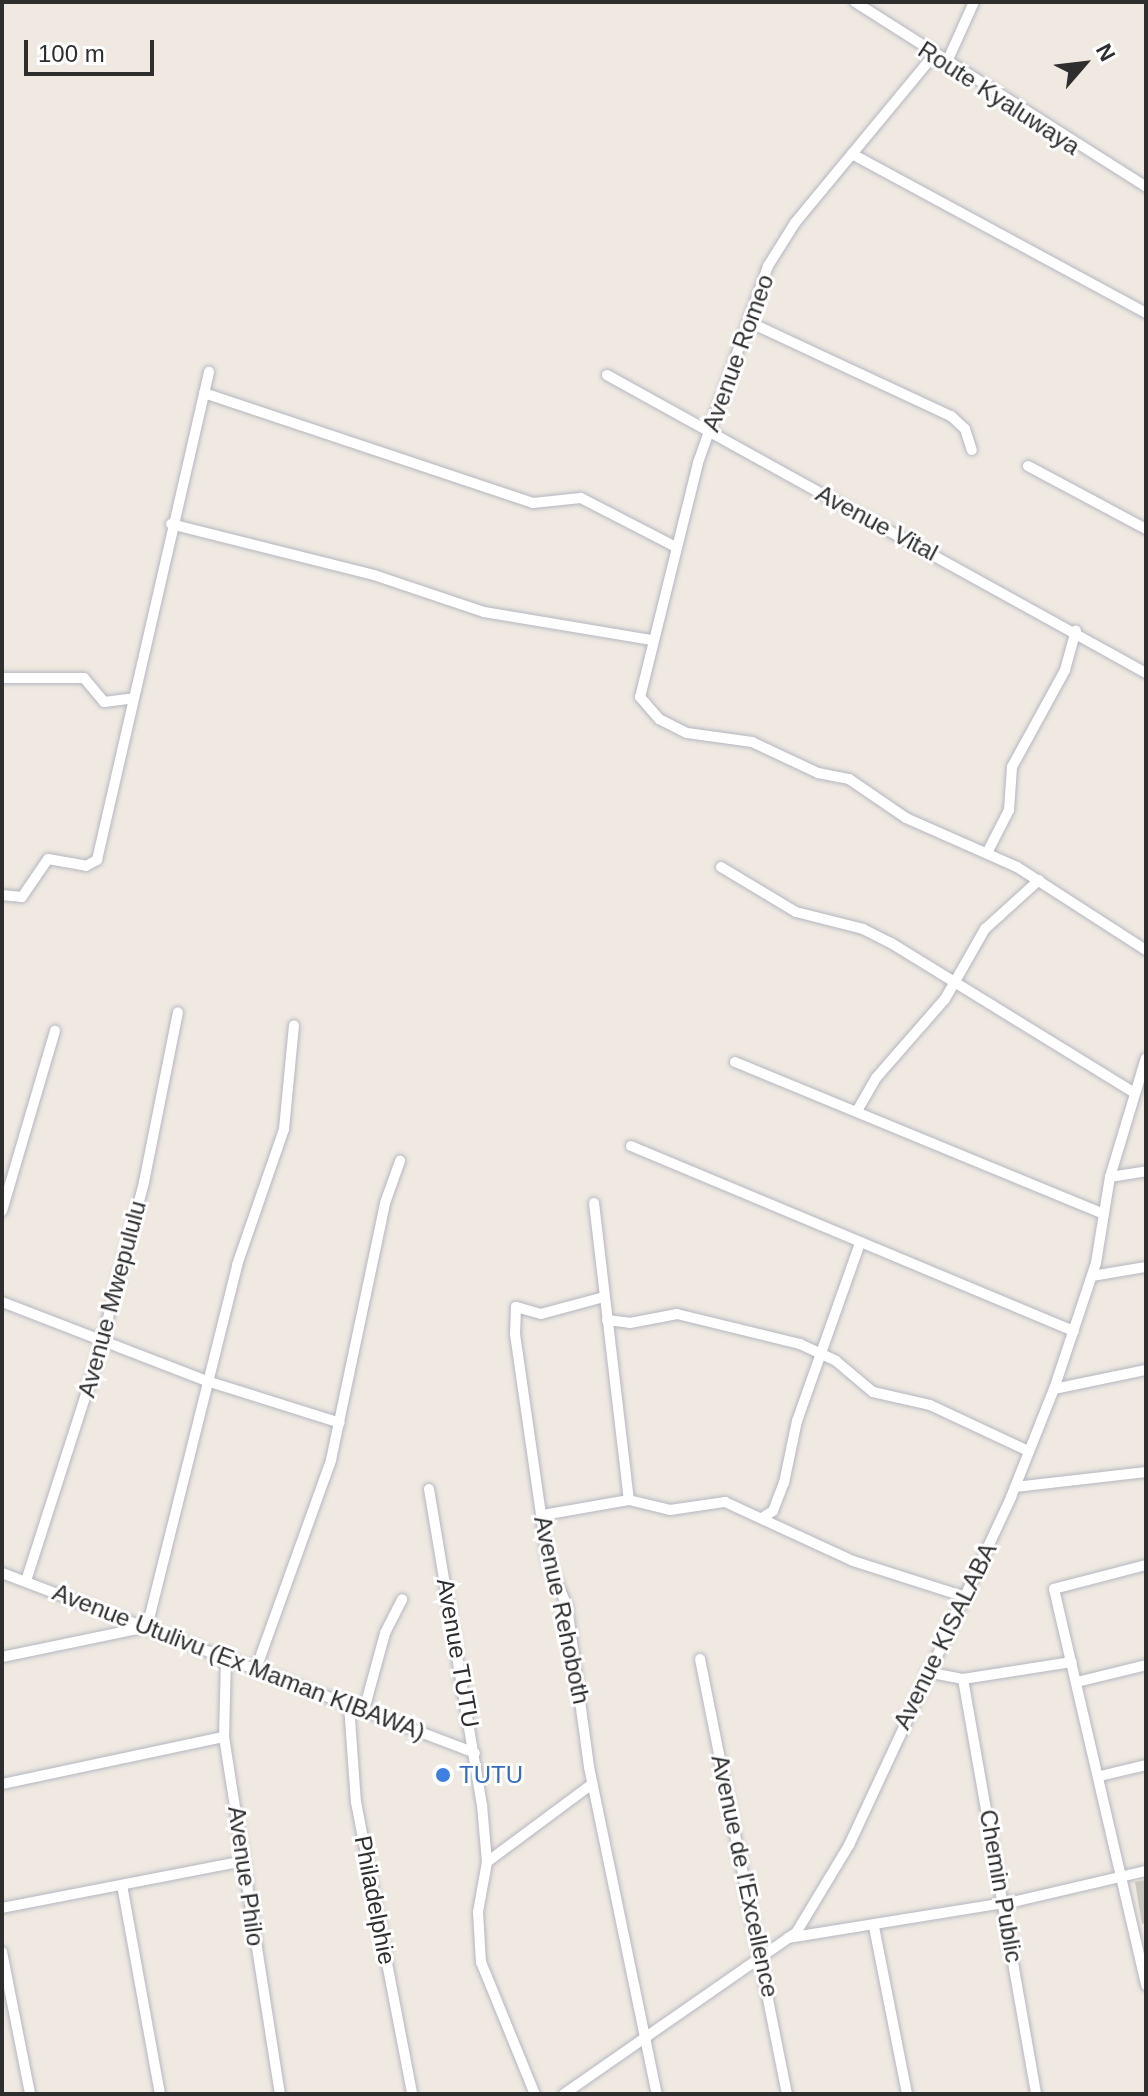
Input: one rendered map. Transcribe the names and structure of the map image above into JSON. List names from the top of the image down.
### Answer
{
  "streets": {
    "street": [
      "Route Kyaluwaya",
      "Avenue Romeo",
      "Avenue Vital",
      "Avenue Mwepululu",
      "Avenue Rehoboth",
      "Avenue KISALABA",
      "Avenue TUTU",
      "Avenue Utulivu (Ex Maman KIBAWA)",
      "Avenue Philo",
      "Avenue de l'Excellence",
      "Chemin Public",
      "Philadelphie"
    ]
  },
  "crossings": [
    ["Route Kyaluwaya", "Avenue Romeo"],
    ["Avenue Romeo", "Avenue Vital"],
    ["Avenue Mwepululu", "Avenue Utulivu (Ex Maman KIBAWA)"],
    ["Avenue Rehoboth", "Avenue KISALABA"],
    ["Avenue KISALABA", "Avenue de l'Excellence"],
    ["Avenue TUTU", "Avenue Utulivu (Ex Maman KIBAWA)"],
    ["Avenue Utulivu (Ex Maman KIBAWA)", "Avenue Philo"],
    ["Avenue Utulivu (Ex Maman KIBAWA)", "Philadelphie"]
  ],
  "places": ["TUTU"],
  "scale_bar": "100 m",
  "north": "top right"
}
